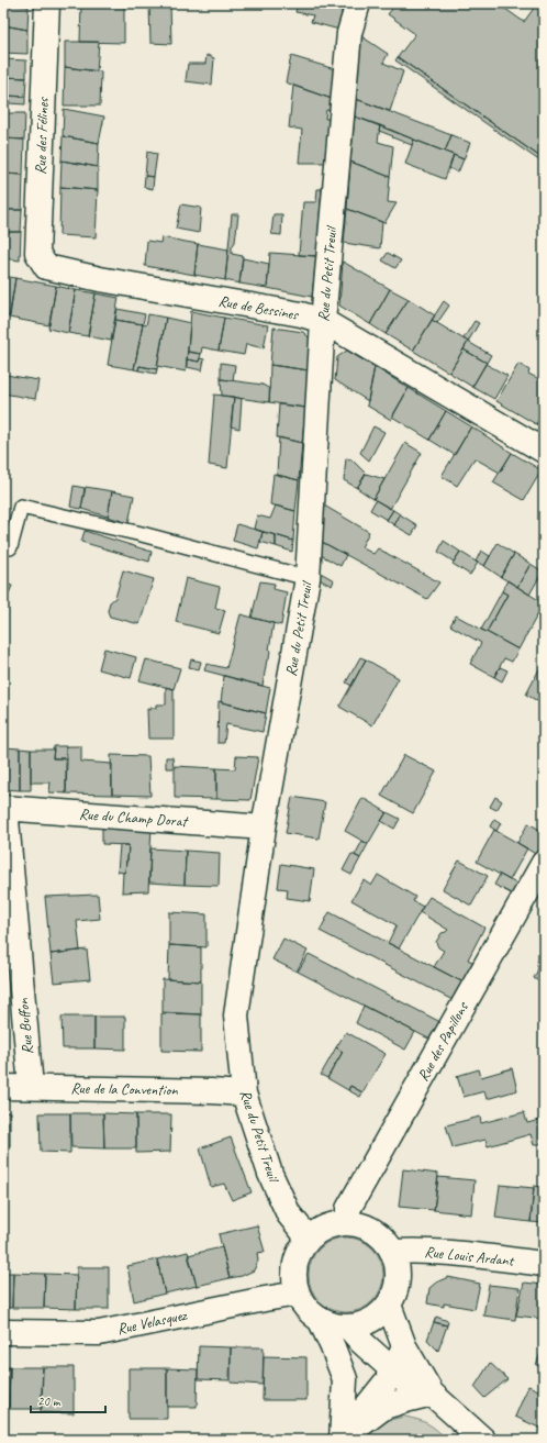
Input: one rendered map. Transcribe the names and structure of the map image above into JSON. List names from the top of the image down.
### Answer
{
  "streets": {
    "street": [
      "Rue des Félines",
      "Rue du Petit Treuil",
      "Rue de Bessines",
      "Rue du Champ Dorat",
      "Rue Buffon",
      "Rue des Papillons",
      "Rue de la Convention",
      "Rue Louis Ardant",
      "Rue Velasquez"
    ]
  },
  "crossings": [
    ["Rue des Félines", "Rue de Bessines"],
    ["Rue du Petit Treuil", "Rue de Bessines"],
    ["Rue du Petit Treuil", "Rue du Champ Dorat"],
    ["Rue du Petit Treuil", "Rue des Papillons"],
    ["Rue du Petit Treuil", "Rue de la Convention"],
    ["Rue du Petit Treuil", "Rue Louis Ardant"],
    ["Rue du Petit Treuil", "Rue Velasquez"],
    ["Rue du Champ Dorat", "Rue Buffon"],
    ["Rue Buffon", "Rue de la Convention"],
    ["Rue des Papillons", "Rue Louis Ardant"],
    ["Rue des Papillons", "Rue Velasquez"],
    ["Rue Louis Ardant", "Rue Velasquez"]
  ],
  "scale_bar": "20 m"
}
